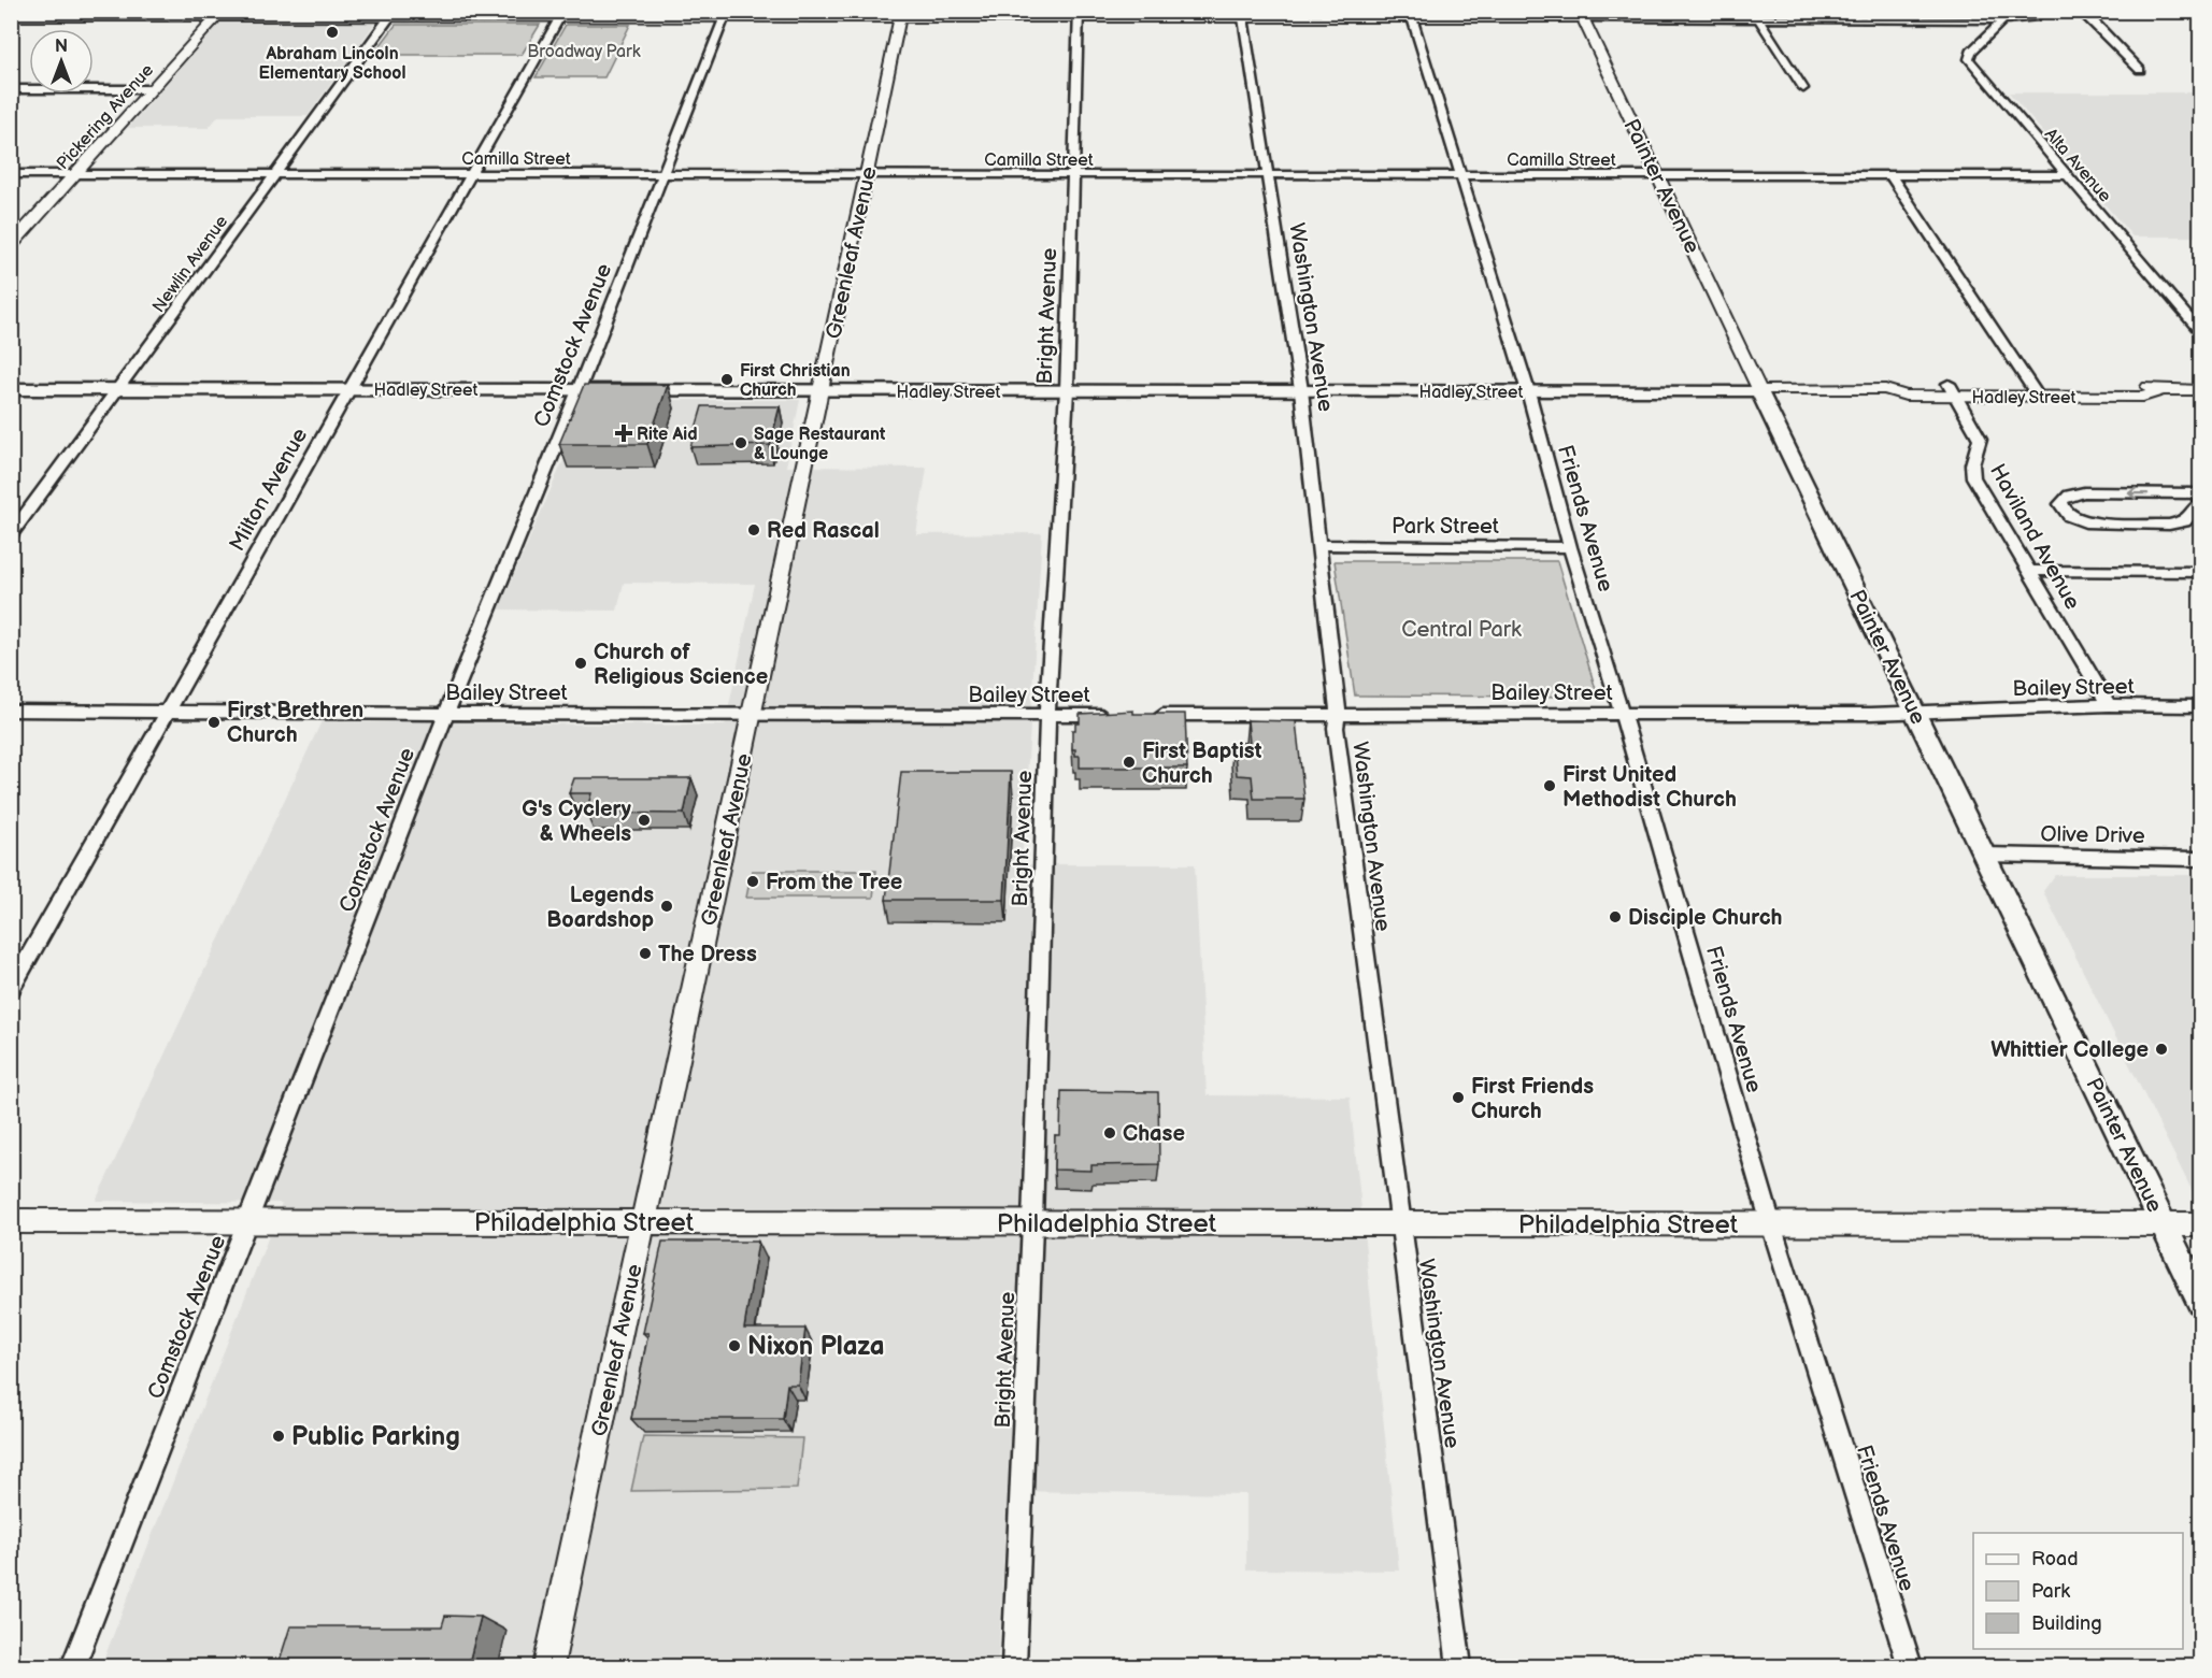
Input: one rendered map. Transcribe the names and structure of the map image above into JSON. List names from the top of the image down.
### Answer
{
  "streets": {
    "main road": ["Painter Avenue", "Hadley Street"],
    "street": [
      "Pickering Avenue",
      "Camilla Street",
      "Alta Avenue",
      "Greenleaf Avenue",
      "Newlin Avenue",
      "Bright Avenue",
      "Washington Avenue",
      "Comstock Avenue",
      "Milton Avenue",
      "Friends Avenue",
      "Park Street",
      "Haviland Avenue",
      "Bailey Street",
      "Olive Drive",
      "Philadelphia Street"
    ]
  },
  "crossings": [
    ["Pickering Avenue", "Camilla Street"],
    ["Camilla Street", "Alta Avenue"],
    ["Camilla Street", "Painter Avenue"],
    ["Camilla Street", "Greenleaf Avenue"],
    ["Camilla Street", "Newlin Avenue"],
    ["Camilla Street", "Bright Avenue"],
    ["Camilla Street", "Washington Avenue"],
    ["Camilla Street", "Comstock Avenue"],
    ["Camilla Street", "Milton Avenue"],
    ["Camilla Street", "Friends Avenue"],
    ["Painter Avenue", "Hadley Street"],
    ["Painter Avenue", "Bailey Street"],
    ["Painter Avenue", "Olive Drive"],
    ["Painter Avenue", "Philadelphia Street"],
    ["Greenleaf Avenue", "Hadley Street"],
    ["Greenleaf Avenue", "Bailey Street"],
    ["Greenleaf Avenue", "Philadelphia Street"],
    ["Newlin Avenue", "Hadley Street"],
    ["Bright Avenue", "Hadley Street"],
    ["Bright Avenue", "Bailey Street"],
    ["Bright Avenue", "Philadelphia Street"],
    ["Washington Avenue", "Hadley Street"],
    ["Washington Avenue", "Park Street"],
    ["Washington Avenue", "Bailey Street"],
    ["Washington Avenue", "Philadelphia Street"],
    ["Comstock Avenue", "Hadley Street"],
    ["Comstock Avenue", "Bailey Street"],
    ["Comstock Avenue", "Philadelphia Street"],
    ["Hadley Street", "Milton Avenue"],
    ["Hadley Street", "Friends Avenue"],
    ["Hadley Street", "Haviland Avenue"],
    ["Milton Avenue", "Bailey Street"],
    ["Friends Avenue", "Park Street"],
    ["Friends Avenue", "Bailey Street"],
    ["Friends Avenue", "Philadelphia Street"],
    ["Haviland Avenue", "Bailey Street"]
  ],
  "parks": ["Broadway Park", "Central Park"],
  "places": {
    "other": [
      "Abraham Lincoln Elementary School",
      "First Christian Church",
      "Sage Restaurant & Lounge",
      "Red Rascal",
      "Church of Religious Science",
      "First Brethren Church",
      "First Baptist Church",
      "First United Methodist Church",
      "G's Cyclery & Wheels",
      "From the Tree",
      "Legends Boardshop",
      "Disciple Church",
      "The Dress",
      "Whittier College",
      "First Friends Church",
      "Chase",
      "Nixon Plaza",
      "Public Parking"
    ],
    "health": ["Rite Aid"]
  },
  "legend": ["Road", "Park", "Building"],
  "north": "top"
}
